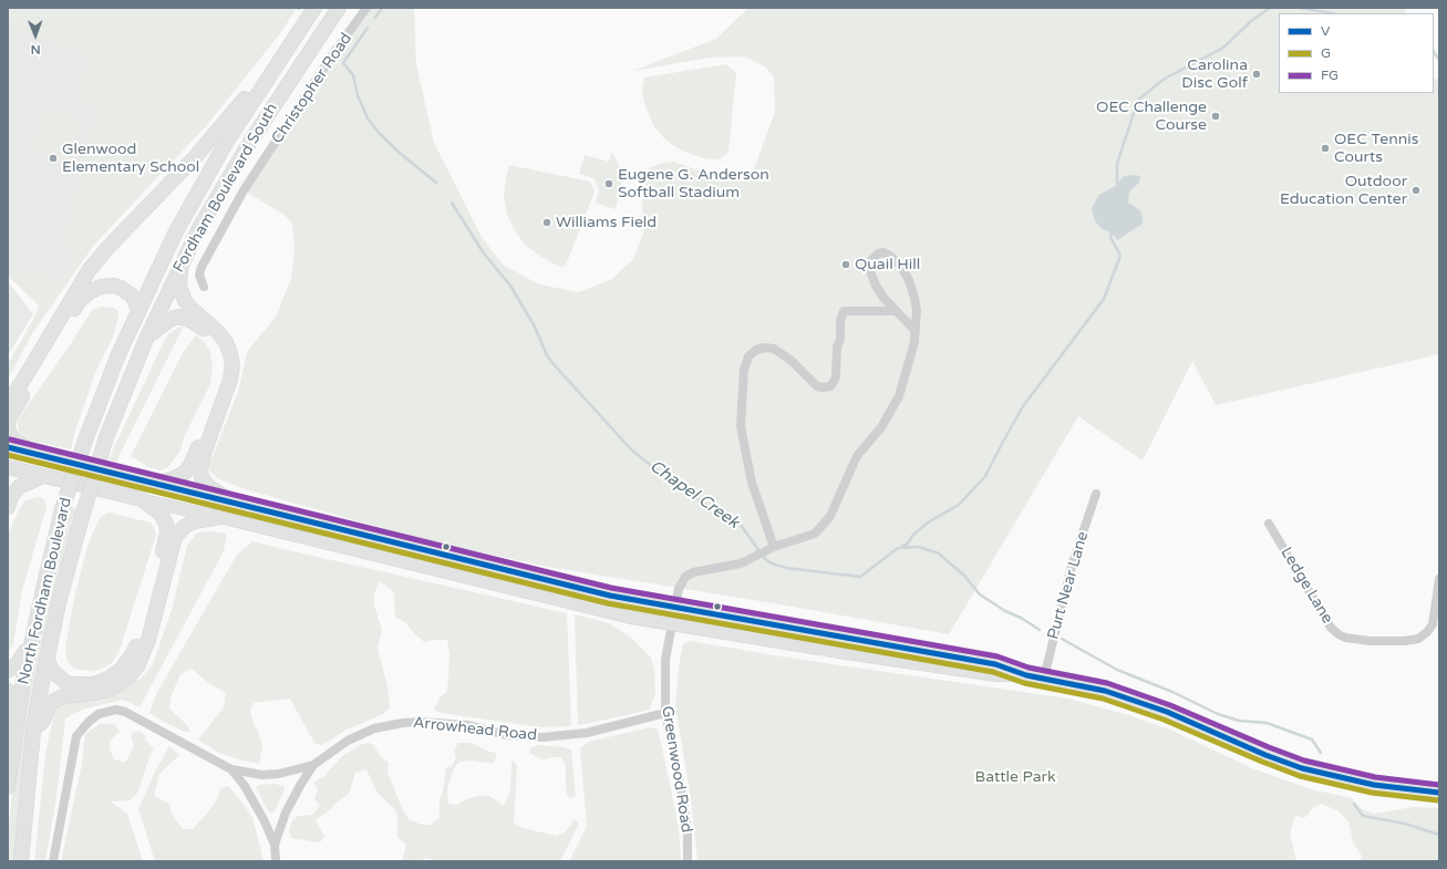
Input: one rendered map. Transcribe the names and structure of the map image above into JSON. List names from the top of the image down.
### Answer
{
  "streets": {
    "main road": ["Fordham Boulevard South", "North Fordham Boulevard"],
    "street": [
      "Christopher Road",
      "Purt Near Lane",
      "Ledge Lane",
      "Arrowhead Road",
      "Greenwood Road"
    ]
  },
  "crossings": [
    ["Fordham Boulevard South", "North Fordham Boulevard"],
    ["Arrowhead Road", "Greenwood Road"]
  ],
  "water": ["Chapel Creek"],
  "parks": ["Battle Park"],
  "places": [
    "Carolina Disc Golf",
    "OEC Challenge Course",
    "OEC Tennis Courts",
    "Glenwood Elementary School",
    "Eugene G. Anderson Softball Stadium",
    "Outdoor Education Center",
    "Williams Field",
    "Quail Hill"
  ],
  "lines": ["transit line FG", "transit line V", "transit line G"],
  "legend": ["V", "G", "FG"],
  "north": "bottom"
}
